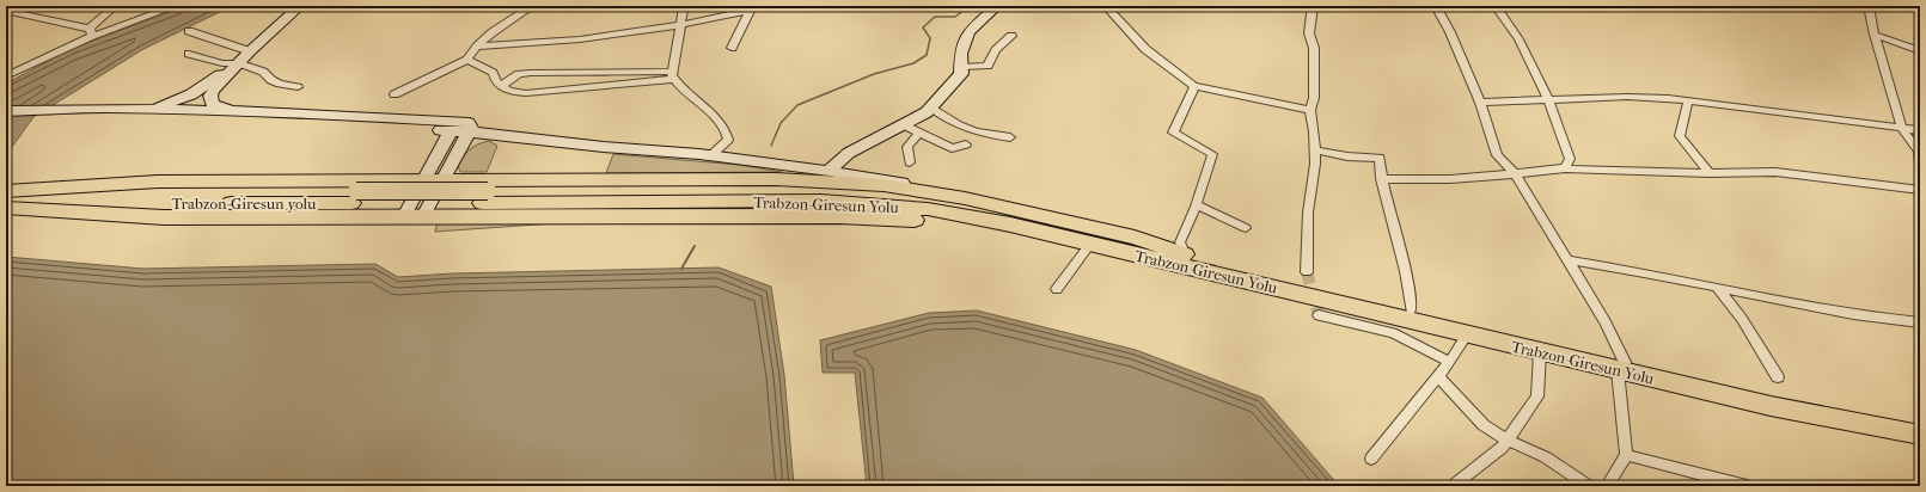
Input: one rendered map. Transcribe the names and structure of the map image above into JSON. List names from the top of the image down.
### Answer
{
  "streets": {
    "highway": ["Trabzon-Giresun yolu", "Trabzon-Giresun Yolu"]
  },
  "crossings": [
    ["Trabzon-Giresun yolu", "Trabzon-Giresun Yolu"]
  ]
}
